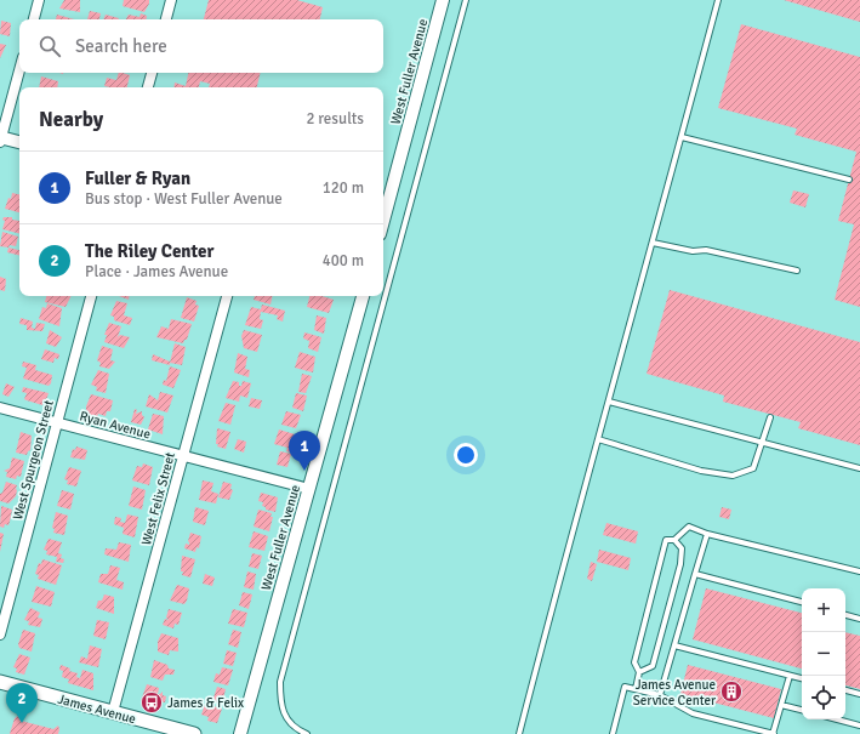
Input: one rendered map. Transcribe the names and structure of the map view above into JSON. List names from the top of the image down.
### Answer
{
  "streets": {
    "main road": ["James Avenue"],
    "street": [
      "West Fuller Avenue",
      "Ryan Avenue",
      "West Spurgeon Street",
      "West Felix Street"
    ]
  },
  "crossings": [
    ["West Fuller Avenue", "Ryan Avenue"],
    ["Ryan Avenue", "West Spurgeon Street"],
    ["Ryan Avenue", "West Felix Street"],
    ["West Felix Street", "James Avenue"]
  ],
  "places": {
    "building": ["James Avenue Service Center"],
    "bus stop": ["James & Felix"]
  },
  "page": {
    "search": "Search here",
    "heading": ["Nearby", "2 results"],
    "list": [
      {
        "mark": "1",
        "name": "Fuller & Ryan",
        "note": "Bus stop · West Fuller Avenue",
        "value": "120 m"
      },
      {
        "mark": "2",
        "name": "The Riley Center",
        "note": "Place · James Avenue",
        "value": "400 m"
      }
    ],
    "pins": ["1", "2"],
    "map_buttons": ["+", "−"]
  }
}
